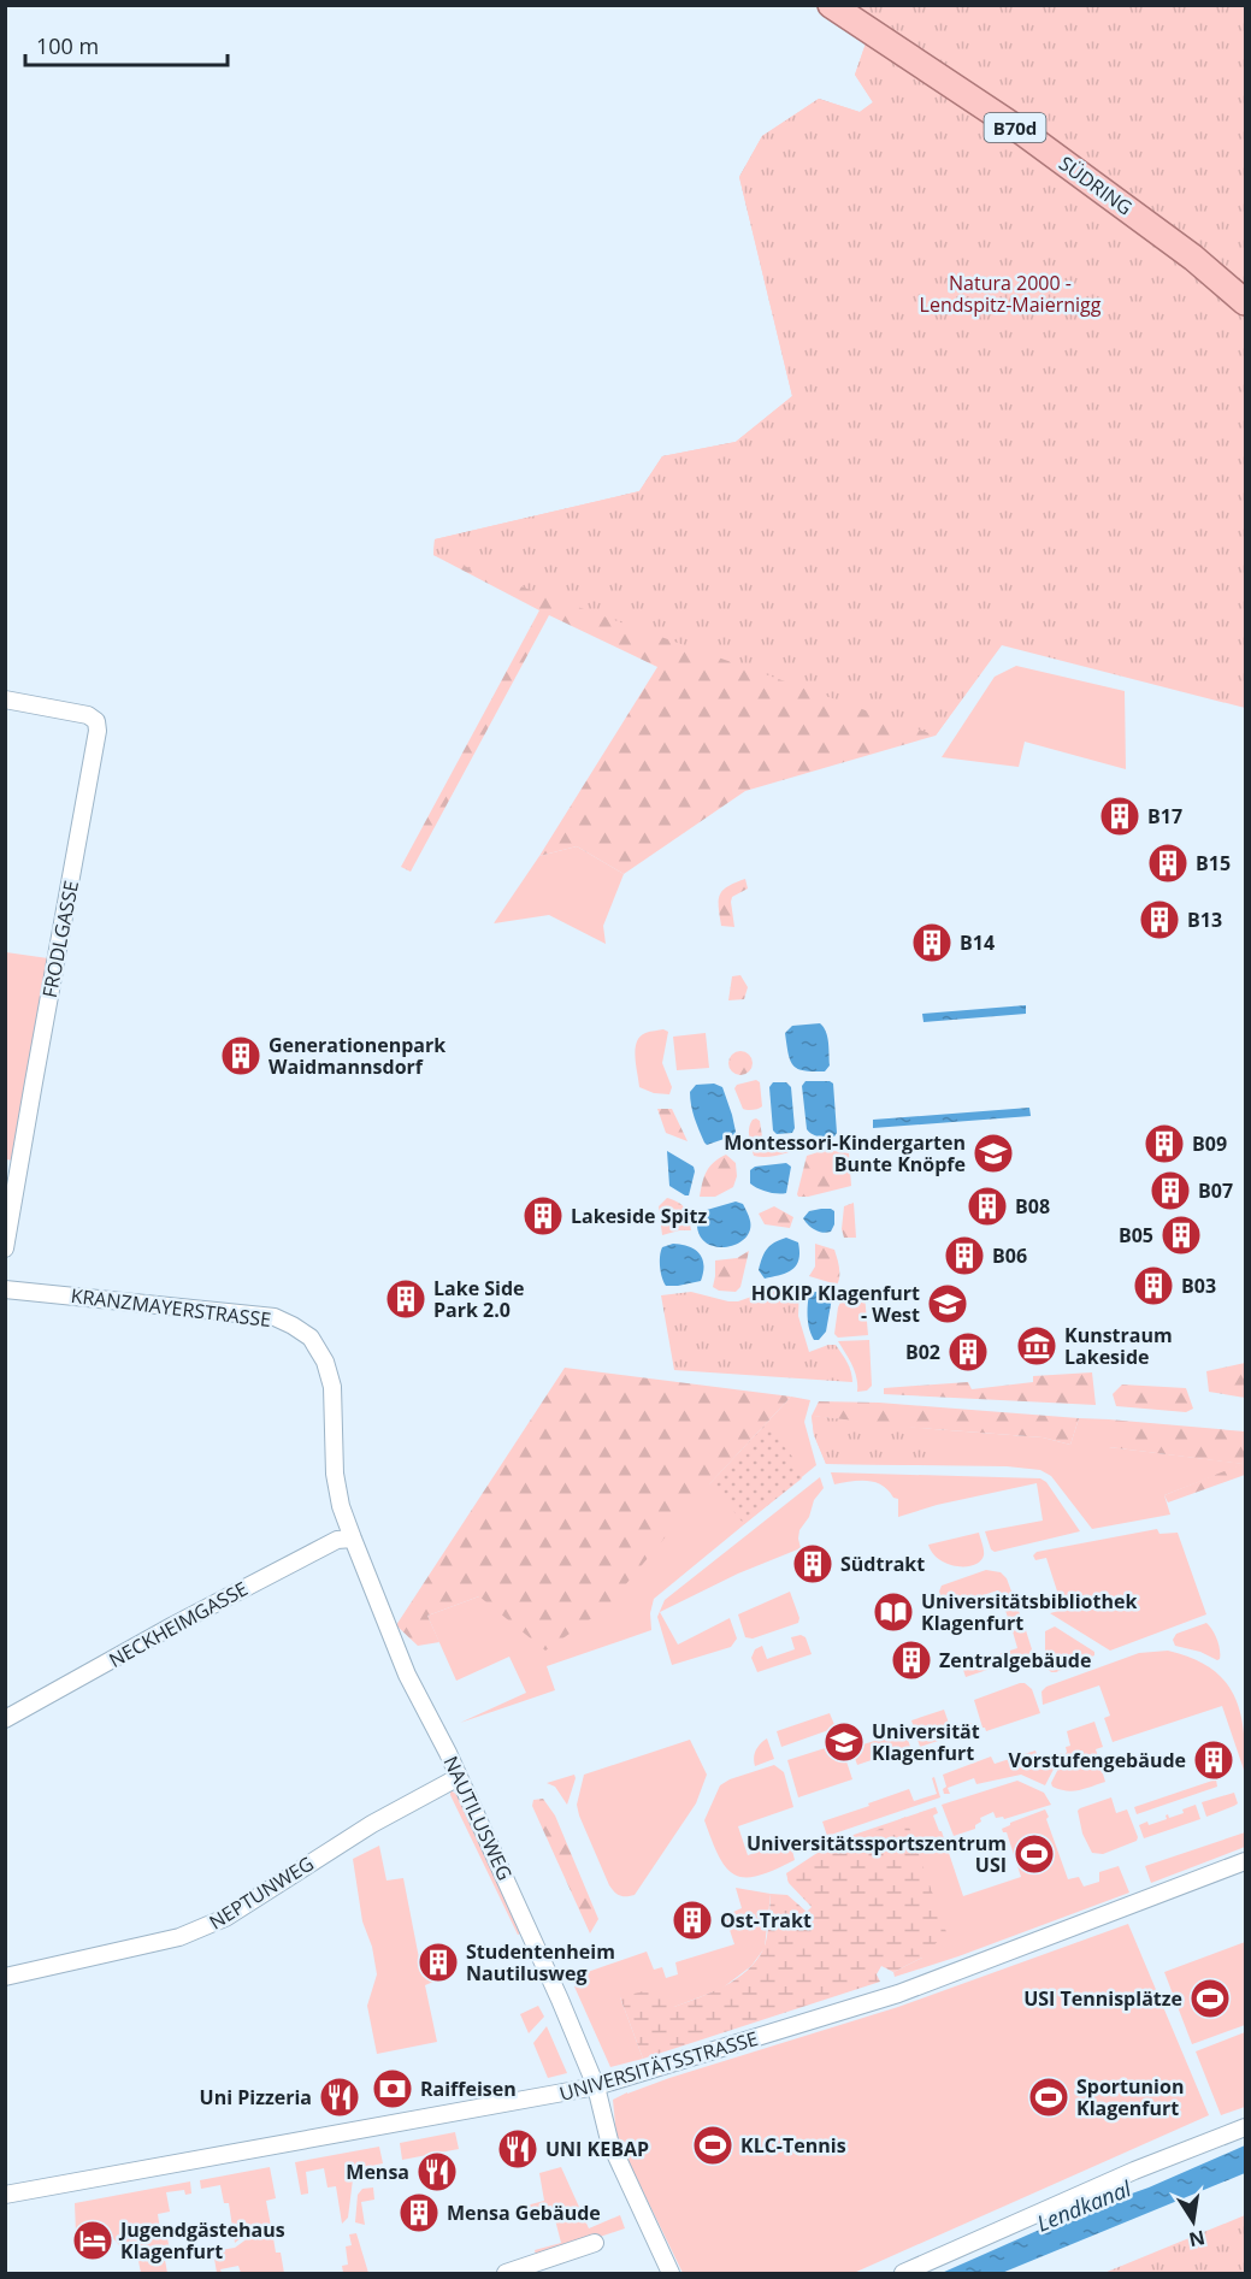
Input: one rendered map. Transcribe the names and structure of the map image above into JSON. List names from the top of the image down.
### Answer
{
  "streets": {
    "main road": ["B70d", "SÜDRING"],
    "street": [
      "FRODLGASSE",
      "KRANZMAYERSTRASSE",
      "NECKHEIMGASSE",
      "NAUTILUSWEG",
      "NEPTUNWEG",
      "UNIVERSITÄTSSTRASSE"
    ]
  },
  "crossings": [
    ["KRANZMAYERSTRASSE", "NAUTILUSWEG"],
    ["NECKHEIMGASSE", "NAUTILUSWEG"],
    ["NAUTILUSWEG", "NEPTUNWEG"],
    ["NAUTILUSWEG", "UNIVERSITÄTSSTRASSE"]
  ],
  "water": ["Lendkanal"],
  "parks": ["Natura 2000 - Lendspitz-Maiernigg"],
  "places": {
    "building": [
      "B17",
      "B15",
      "B13",
      "B14",
      "Generationenpark Waidmannsdorf",
      "B09",
      "B07",
      "B08",
      "Lakeside Spitz",
      "B05",
      "B06",
      "B03",
      "Lake Side Park 2.0",
      "B02",
      "Südtrakt",
      "Zentralgebäude",
      "Vorstufengebäude",
      "Ost-Trakt",
      "Studentenheim Nautilusweg",
      "Mensa Gebäude"
    ],
    "school or university": ["Montessori-Kindergarten Bunte Knöpfe", "HOKIP Klagenfurt - West", "Universität Klagenfurt"],
    "museum": ["Kunstraum Lakeside"],
    "library": ["Universitätsbibliothek Klagenfurt"],
    "sports": [
      "Universitätssportszentrum USI",
      "USI Tennisplätze",
      "Sportunion Klagenfurt",
      "KLC-Tennis"
    ],
    "bank": ["Raiffeisen"],
    "restaurant": ["Uni Pizzeria", "UNI KEBAP", "Mensa"],
    "hotel": ["Jugendgästehaus Klagenfurt"]
  },
  "scale_bar": "100 m",
  "north": "bottom"
}
